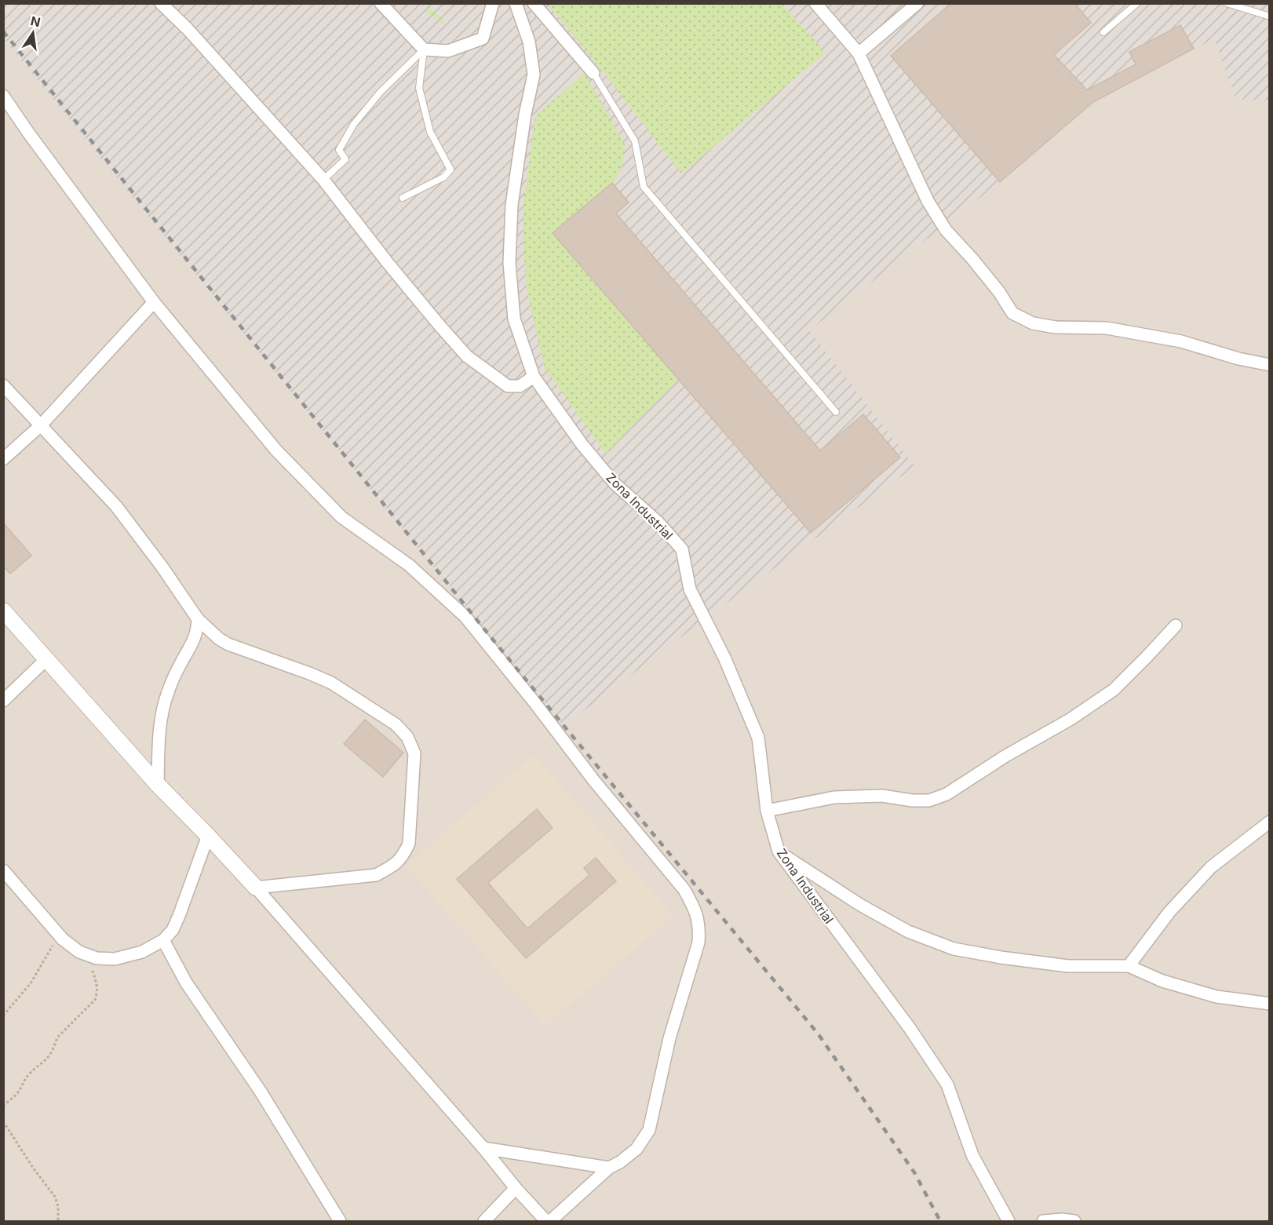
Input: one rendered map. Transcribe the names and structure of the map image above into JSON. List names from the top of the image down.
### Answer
{
  "streets": {
    "street": ["Zona Industrial"]
  },
  "north": "top"
}
